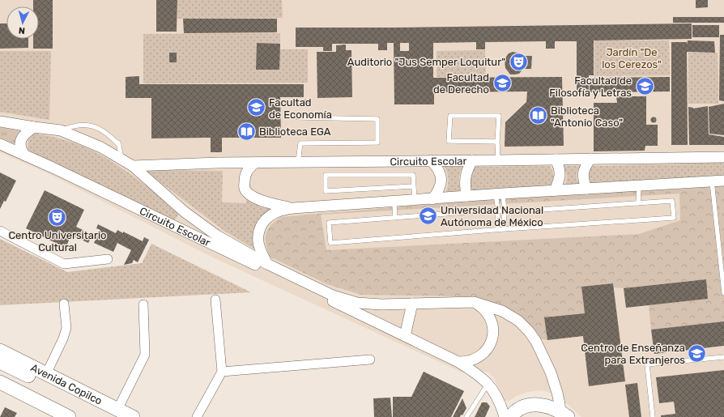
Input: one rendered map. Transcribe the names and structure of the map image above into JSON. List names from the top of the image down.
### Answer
{
  "streets": {
    "main road": ["Avenida Copilco"],
    "street": ["Circuito Escolar"]
  },
  "parks": ["Jardín \"De los Cerezos\""],
  "places": {
    "theatre": ["Auditorio \"Jus Semper Loquitur\"", "Centro Universitario Cultural"],
    "school or university": [
      "Facultad de Derecho",
      "Facultad de Filosofía y Letras",
      "Facultad de Economía",
      "Universidad Nacional Autónoma de México",
      "Centro de Enseñanza para Extranjeros"
    ],
    "library": ["Biblioteca \"Antonio Caso\"", "Biblioteca EGA"]
  },
  "north": "bottom"
}
